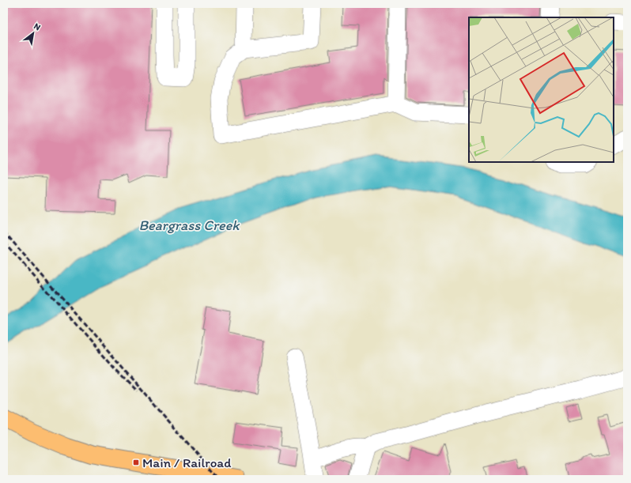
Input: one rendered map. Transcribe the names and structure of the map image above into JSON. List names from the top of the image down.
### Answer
{
  "water": ["Beargrass Creek"],
  "places": {
    "transit": ["Main / Railroad"]
  },
  "north": "top right"
}
